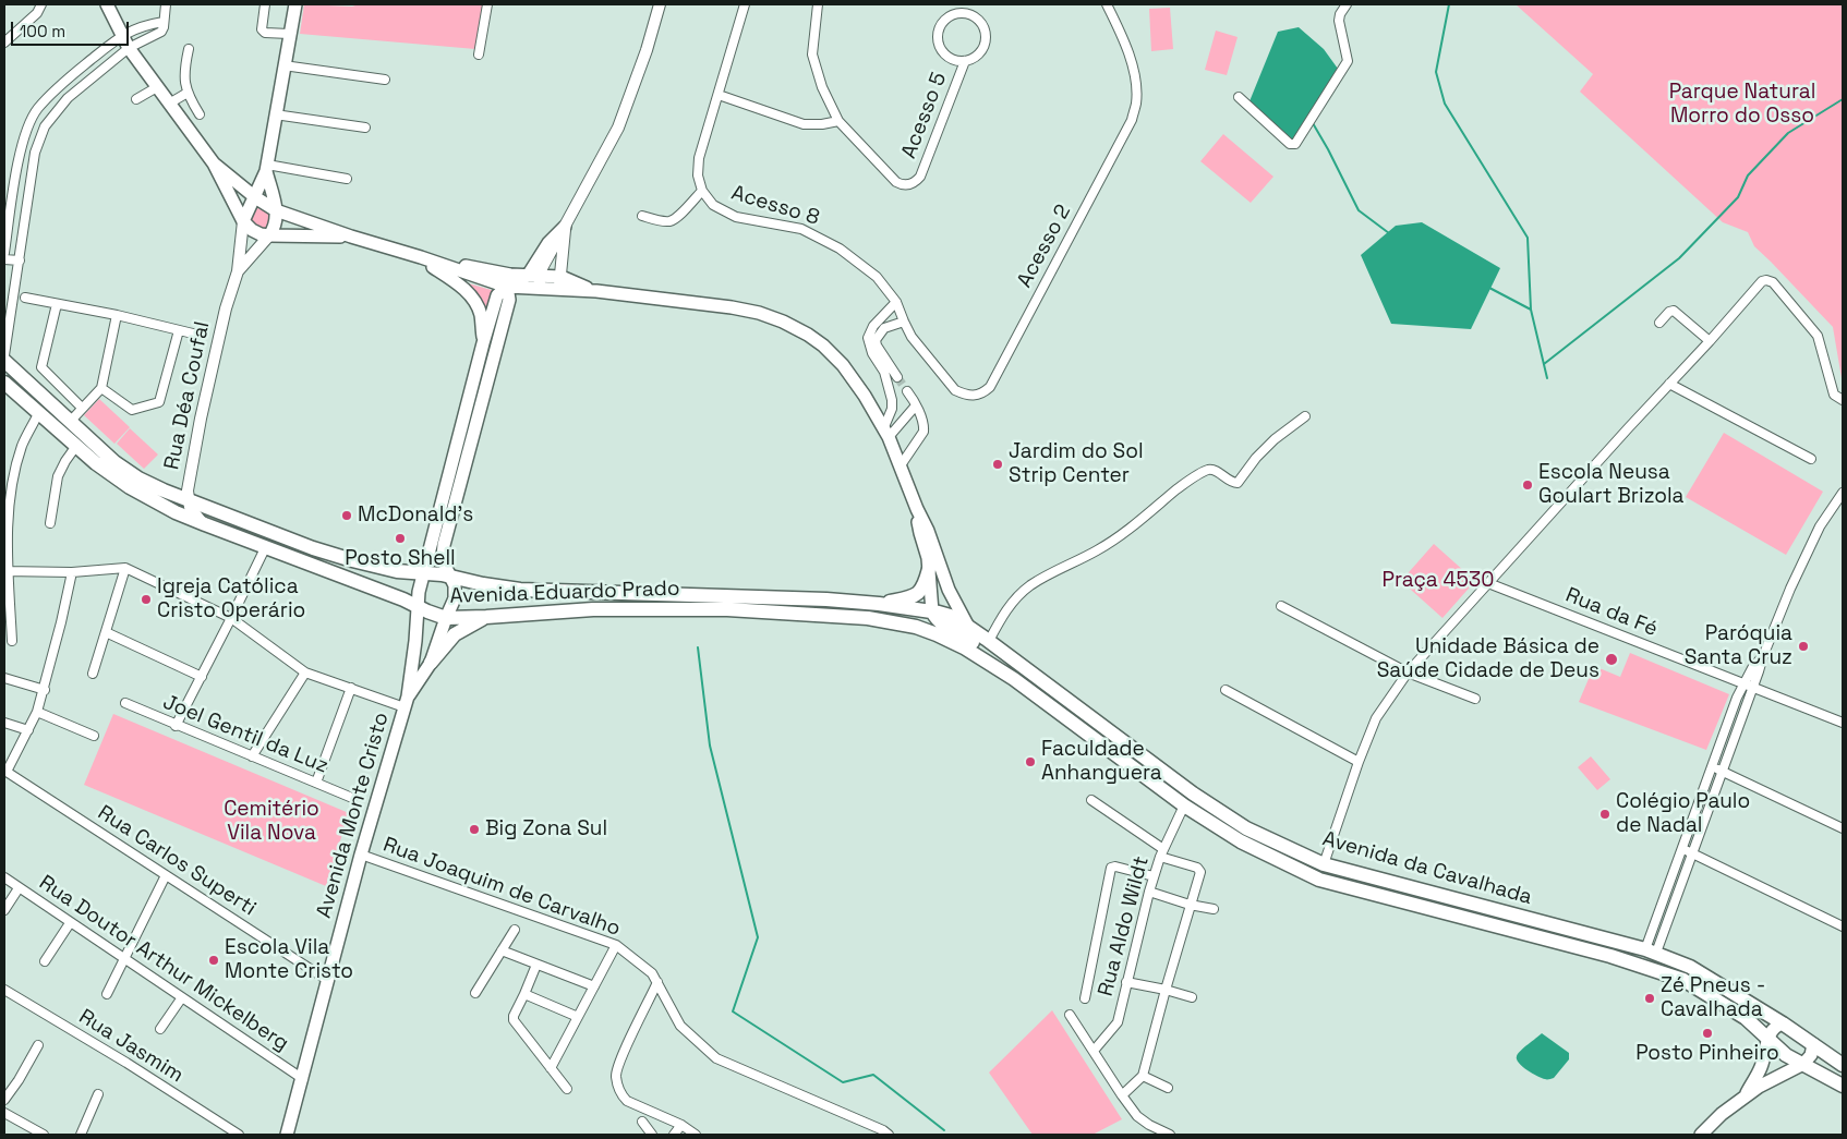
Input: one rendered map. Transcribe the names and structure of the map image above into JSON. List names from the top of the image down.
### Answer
{
  "streets": {
    "main road": [
      "Rua Déa Coufal",
      "Avenida Eduardo Prado",
      "Avenida Monte Cristo",
      "Avenida da Cavalhada"
    ],
    "street": [
      "Acesso 5",
      "Acesso 8",
      "Acesso 2",
      "Rua da Fé",
      "Joel Gentil da Luz",
      "Rua Carlos Superti",
      "Rua Joaquim de Carvalho",
      "Rua Aldo Wildt",
      "Rua Doutor Arthur Mickelberg",
      "Rua Jasmim"
    ]
  },
  "crossings": [
    ["Acesso 8", "Acesso 2"],
    ["Rua Déa Coufal", "Avenida Eduardo Prado"],
    ["Rua Déa Coufal", "Avenida da Cavalhada"],
    ["Avenida Eduardo Prado", "Avenida Monte Cristo"],
    ["Avenida Eduardo Prado", "Avenida da Cavalhada"],
    ["Avenida Monte Cristo", "Rua Carlos Superti"],
    ["Avenida Monte Cristo", "Avenida da Cavalhada"],
    ["Avenida Monte Cristo", "Rua Joaquim de Carvalho"],
    ["Avenida Monte Cristo", "Rua Doutor Arthur Mickelberg"],
    ["Avenida da Cavalhada", "Rua Aldo Wildt"]
  ],
  "parks": ["Parque Natural Morro do Osso", "Praça 4530", "Cemitério Vila Nova"],
  "places": [
    "Jardim do Sol Strip Center",
    "Escola Neusa Goulart Brizola",
    "McDonald's",
    "Posto Shell",
    "Igreja Católica Cristo Operário",
    "Paróquia Santa Cruz",
    "Unidade Básica de Saúde Cidade de Deus",
    "Faculdade Anhanguera",
    "Colégio Paulo de Nadal",
    "Big Zona Sul",
    "Escola Vila Monte Cristo",
    "Zé Pneus - Cavalhada",
    "Posto Pinheiro"
  ],
  "scale_bar": "100 m"
}
